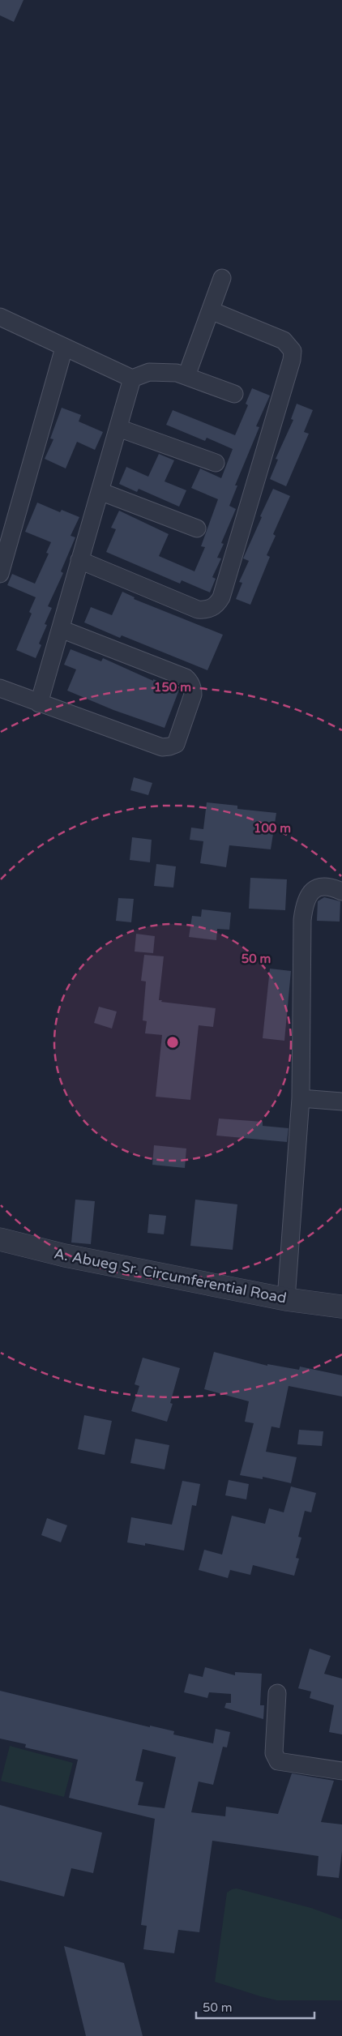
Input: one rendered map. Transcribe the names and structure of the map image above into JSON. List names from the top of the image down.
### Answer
{
  "streets": {
    "street": ["A. Abueg Sr. Circumferential Road"]
  },
  "scale_bar": "50 m",
  "rings": ["150 m", "100 m", "50 m"]
}
